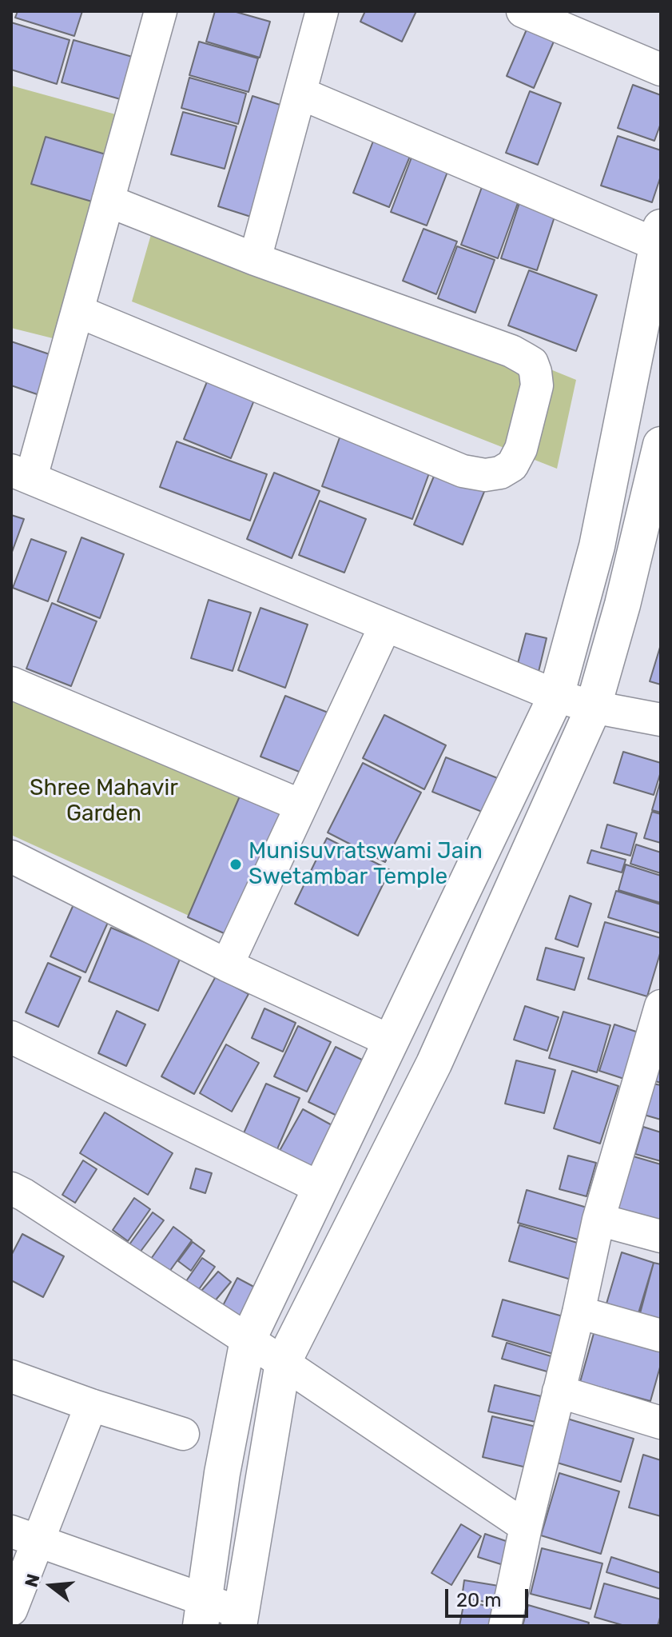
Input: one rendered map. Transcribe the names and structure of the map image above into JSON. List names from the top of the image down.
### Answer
{
  "parks": ["Shree Mahavir Garden"],
  "places": ["Munisuvratswami Jain Swetambar Temple"],
  "scale_bar": "20 m",
  "north": "left"
}
